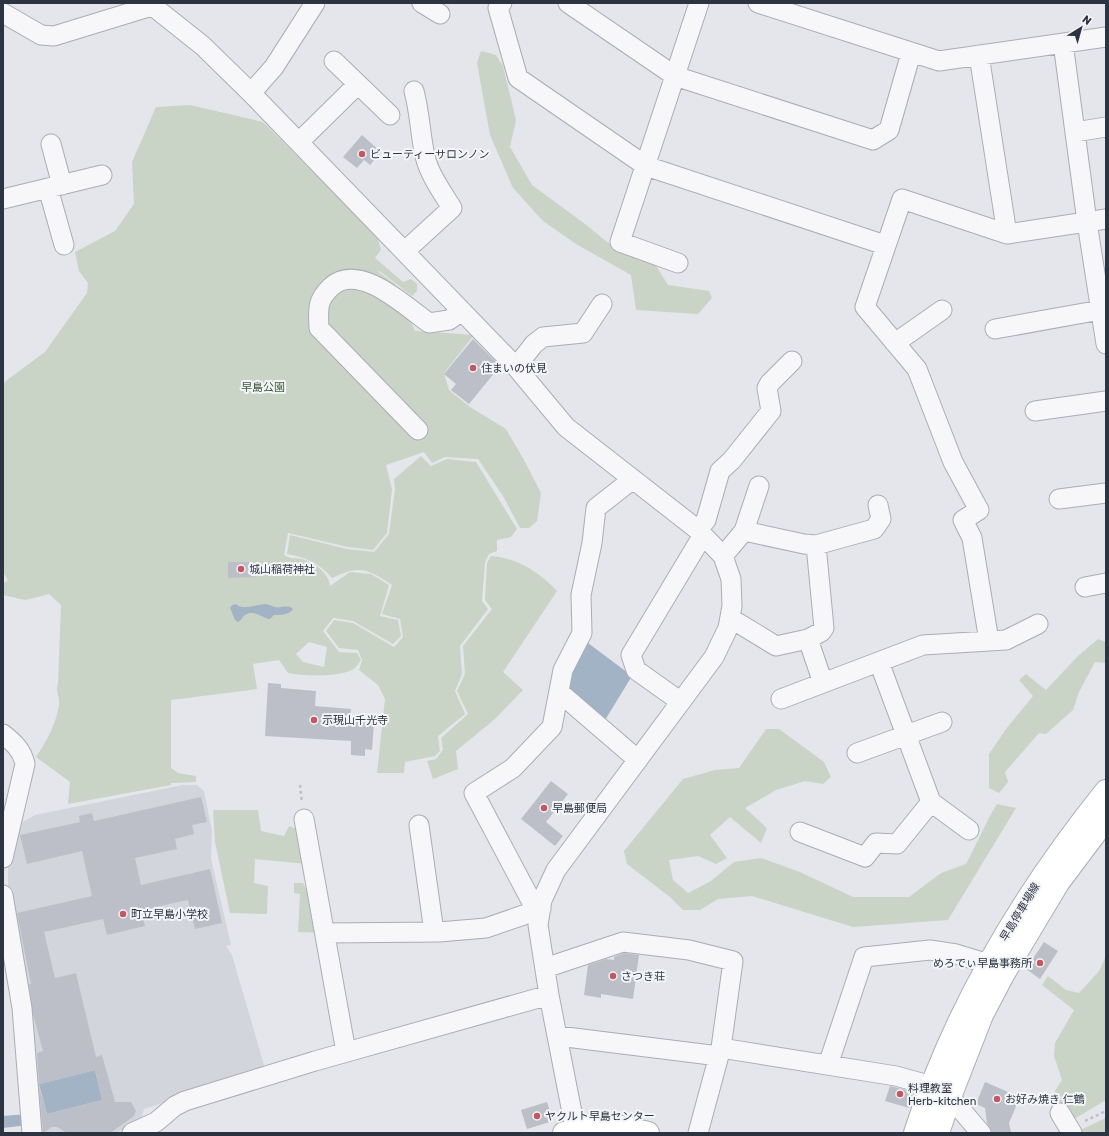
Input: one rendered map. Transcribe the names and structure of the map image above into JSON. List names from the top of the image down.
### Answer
{
  "streets": {
    "main road": ["早島停車場線"]
  },
  "parks": ["早島公園"],
  "places": [
    "ビューティーサロンノン",
    "住まいの伏見",
    "城山稲荷神社",
    "示現山千光寺",
    "早島郵便局",
    "町立早島小学校",
    "めろでぃ早島事務所",
    "さつき荘",
    "料理教室 Herb-kitchen",
    "お好み焼き 仁鶴",
    "ヤクルト早島センター"
  ],
  "north": "top right"
}
